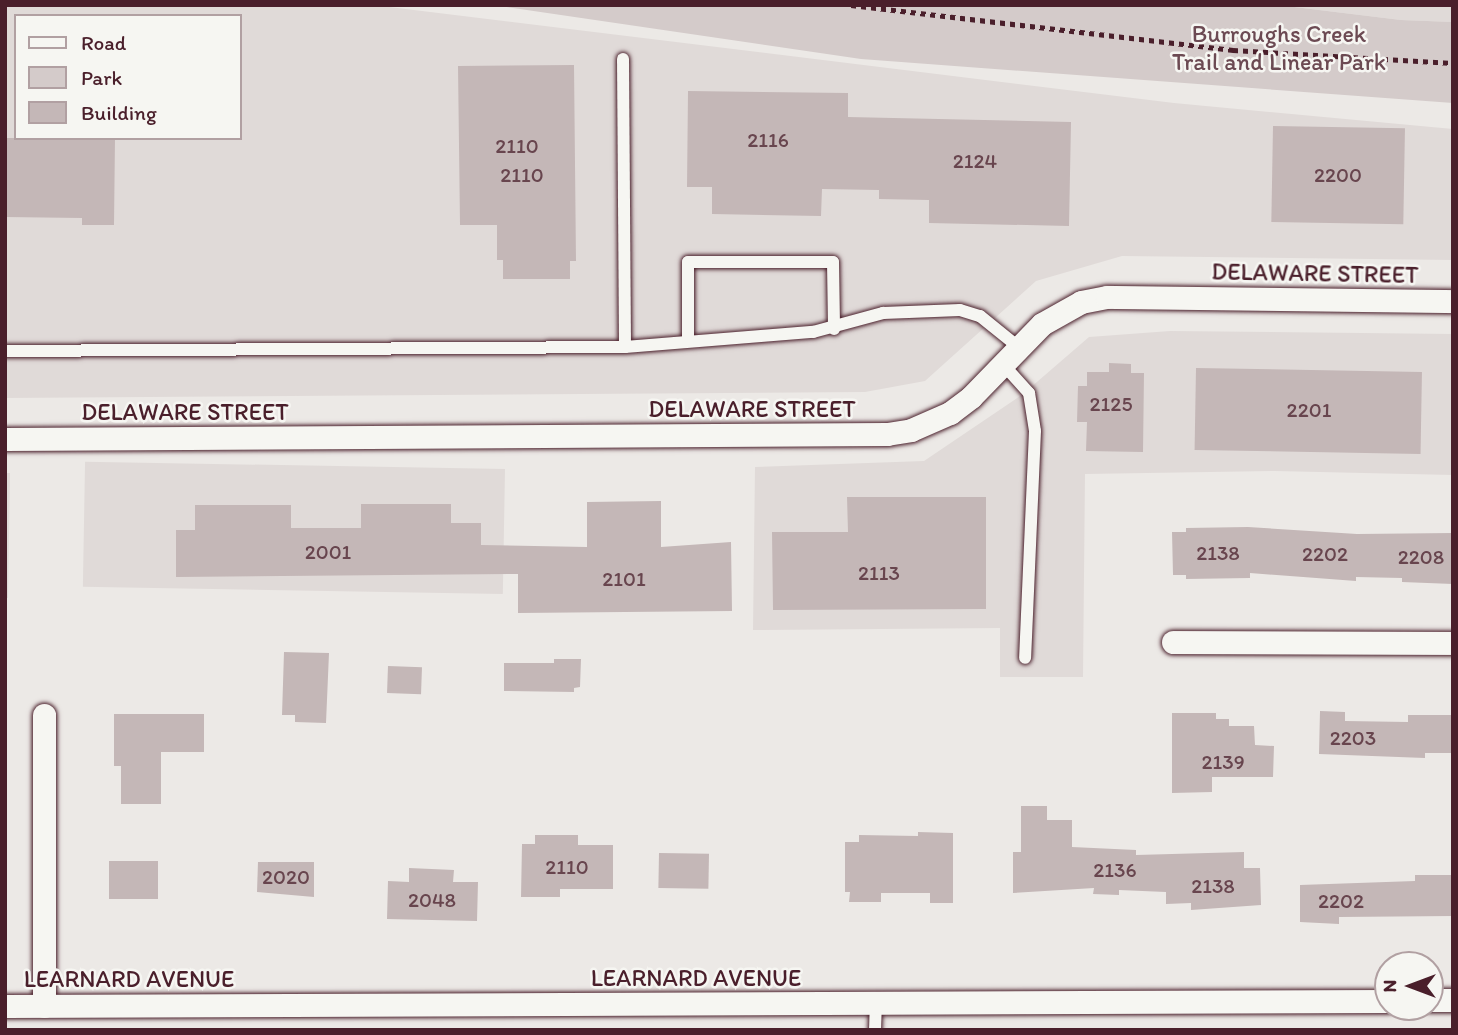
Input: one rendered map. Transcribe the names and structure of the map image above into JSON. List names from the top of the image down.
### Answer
{
  "streets": {
    "street": ["DELAWARE STREET", "LEARNARD AVENUE"]
  },
  "parks": ["Burroughs Creek Trail and Linear Park"],
  "house_numbers": [
    "2116",
    "2110",
    "2124",
    "2110",
    "2200",
    "2125",
    "2201",
    "2001",
    "2138",
    "2202",
    "2208",
    "2113",
    "2101",
    "2203",
    "2139",
    "2110",
    "2136",
    "2020",
    "2138",
    "2048",
    "2202"
  ],
  "legend": ["Road", "Park", "Building"],
  "north": "left"
}
